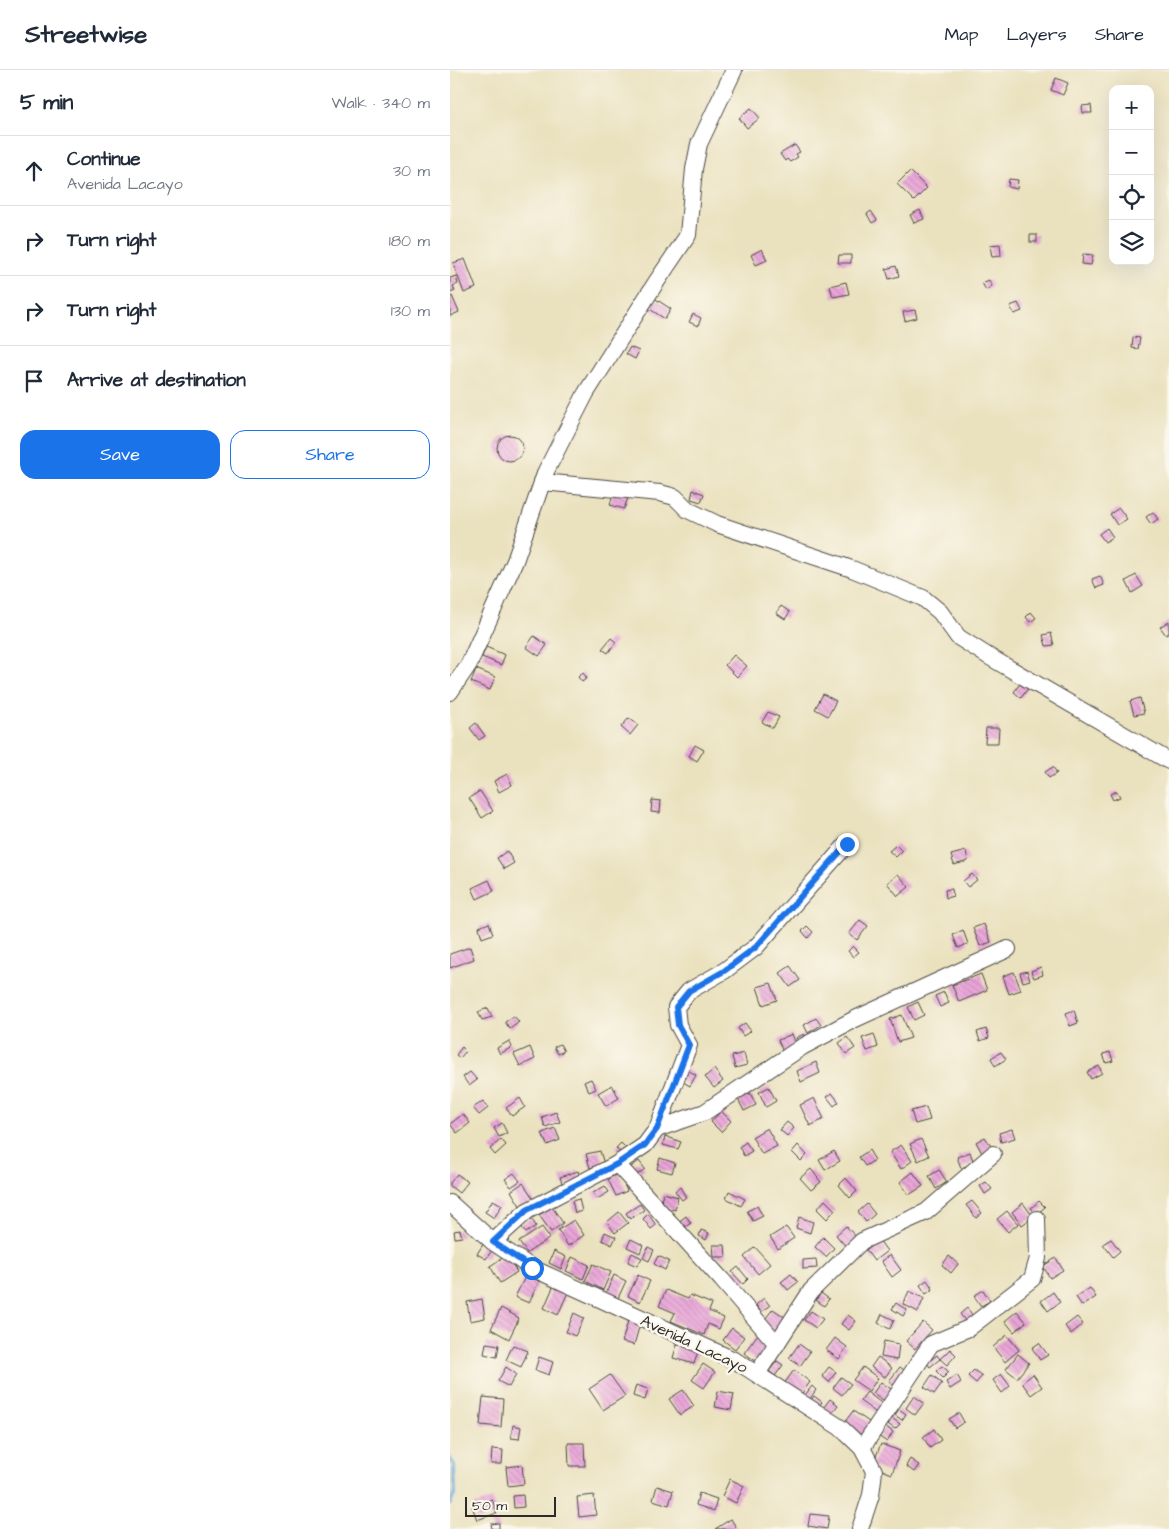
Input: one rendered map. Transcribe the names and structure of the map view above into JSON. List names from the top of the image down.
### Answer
{
  "streets": {
    "street": ["Avenida Lacayo"]
  },
  "scale_bar": "50 m",
  "page": {
    "header": "Streetwise",
    "nav": ["Map", "Layers", "Share"],
    "heading": ["5 min", "Walk · 340 m"],
    "map_buttons": ["+", "−"],
    "list": [
      ["Continue", "Avenida Lacayo", "30 m"],
      ["Turn right", "180 m"],
      ["Turn right", "130 m"],
      "Arrive at destination"
    ],
    "buttons": ["Save", "Share"],
    "scale": "50 m"
  }
}
